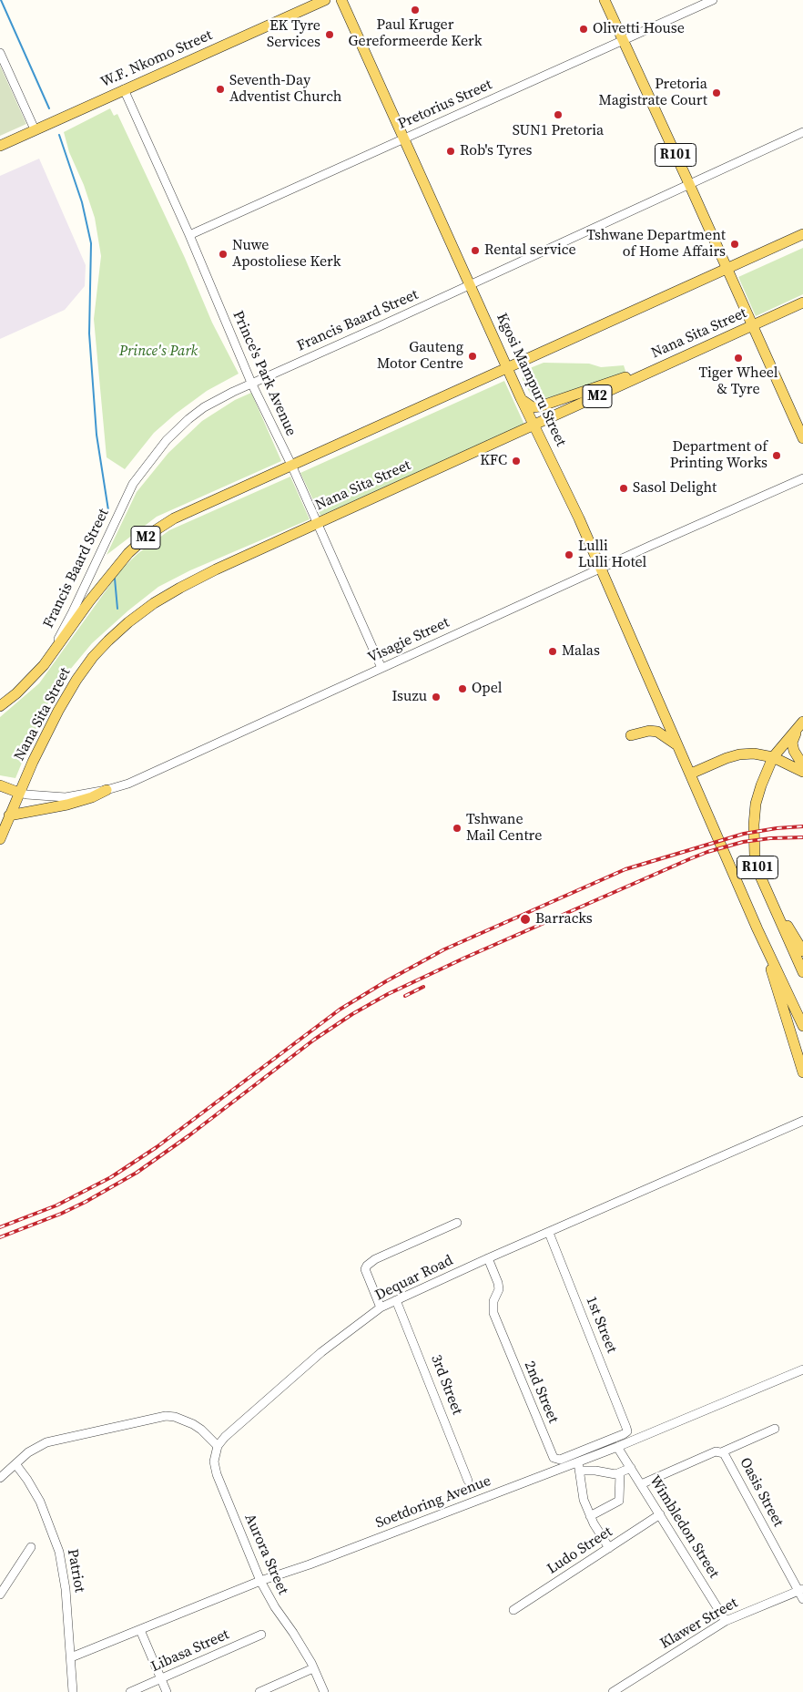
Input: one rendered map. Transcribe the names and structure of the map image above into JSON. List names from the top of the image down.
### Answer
{
  "streets": {
    "main road": [
      "W.F. Nkomo Street",
      "R101",
      "Nana Sita Street",
      "Kgosi Mampuru Street",
      "M2"
    ],
    "street": [
      "Pretorius Street",
      "Francis Baard Street",
      "Prince's Park Avenue",
      "Visagie Street",
      "Dequar Road",
      "1st Street",
      "3rd Street",
      "2nd Street",
      "Oasis Street",
      "Soetdoring Avenue",
      "Wimbledon Street",
      "Ludo Street",
      "Aurora Street",
      "Patriot",
      "Klawer Street",
      "Libasa Street"
    ]
  },
  "crossings": [
    ["W.F. Nkomo Street", "Prince's Park Avenue"],
    ["Pretorius Street", "R101"],
    ["Pretorius Street", "Prince's Park Avenue"],
    ["Pretorius Street", "Kgosi Mampuru Street"],
    ["R101", "Francis Baard Street"],
    ["R101", "Nana Sita Street"],
    ["R101", "Kgosi Mampuru Street"],
    ["Francis Baard Street", "Nana Sita Street"],
    ["Francis Baard Street", "Prince's Park Avenue"],
    ["Francis Baard Street", "Kgosi Mampuru Street"],
    ["Nana Sita Street", "Prince's Park Avenue"],
    ["Nana Sita Street", "Kgosi Mampuru Street"],
    ["Nana Sita Street", "M2"],
    ["Nana Sita Street", "Visagie Street"],
    ["Prince's Park Avenue", "Visagie Street"],
    ["Kgosi Mampuru Street", "Visagie Street"],
    ["M2", "Visagie Street"],
    ["Dequar Road", "1st Street"],
    ["Dequar Road", "3rd Street"],
    ["Dequar Road", "2nd Street"],
    ["Dequar Road", "Aurora Street"],
    ["1st Street", "2nd Street"],
    ["Oasis Street", "Wimbledon Street"],
    ["Oasis Street", "Klawer Street"],
    ["Soetdoring Avenue", "Wimbledon Street"],
    ["Soetdoring Avenue", "Aurora Street"],
    ["Soetdoring Avenue", "Patriot"],
    ["Wimbledon Street", "Ludo Street"],
    ["Wimbledon Street", "Klawer Street"]
  ],
  "parks": ["Prince's Park"],
  "places": [
    "Paul Kruger Gereformeerde Kerk",
    "Olivetti House",
    "EK Tyre Services",
    "Seventh-Day Adventist Church",
    "Pretoria Magistrate Court",
    "SUN1 Pretoria",
    "Rob's Tyres",
    "Tshwane Department of Home Affairs",
    "Rental service",
    "Nuwe Apostoliese Kerk",
    "Gauteng Motor Centre",
    "Tiger Wheel & Tyre",
    "Department of Printing Works",
    "KFC",
    "Sasol Delight",
    "Lulli Lulli Hotel",
    "Malas",
    "Opel",
    "Isuzu",
    "Tshwane Mail Centre",
    "Barracks"
  ]
}
